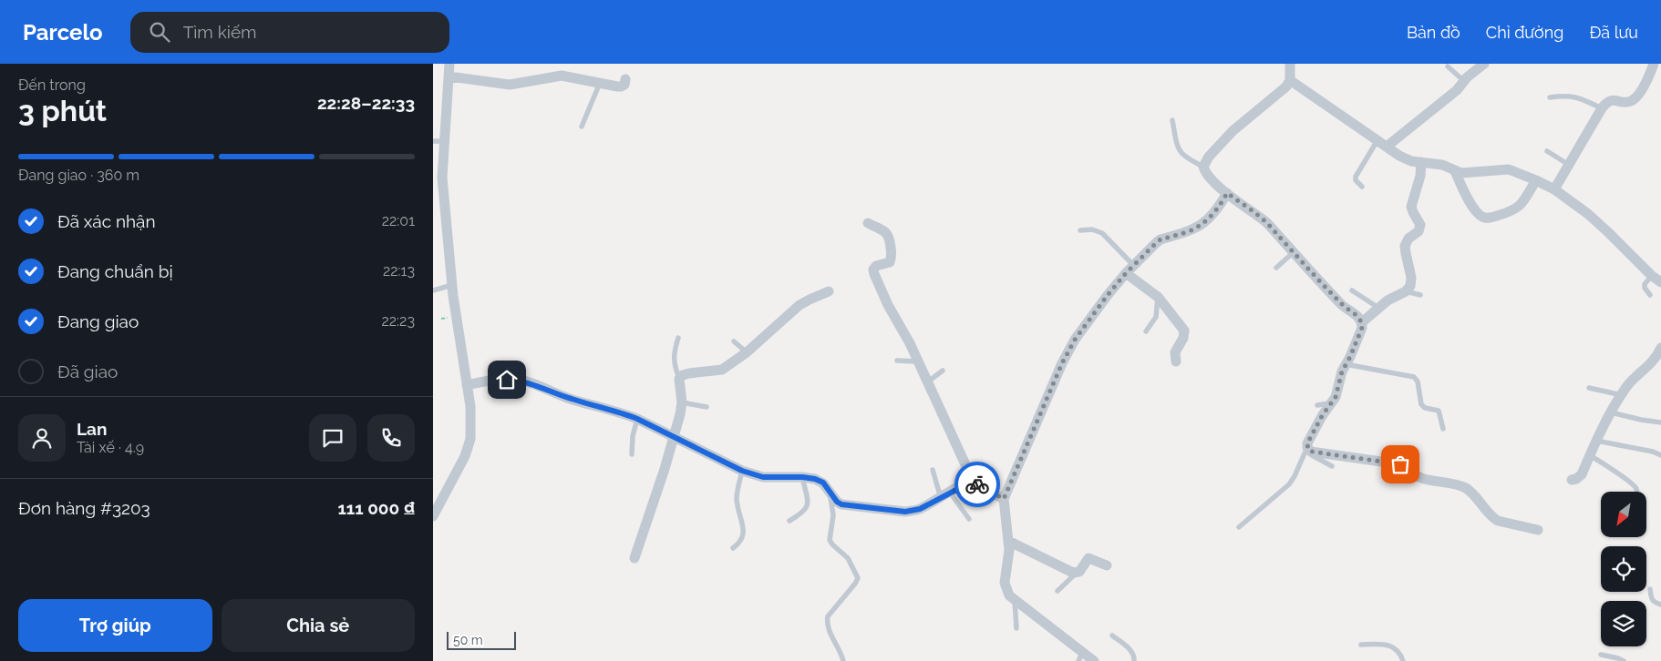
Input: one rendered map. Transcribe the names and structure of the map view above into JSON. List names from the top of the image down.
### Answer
{
  "scale_bar": "50 m",
  "north": "bottom left",
  "page": {
    "header": "Parcelo",
    "search": "Tìm kiếm",
    "nav": ["Bản đồ", "Chỉ đường", "Đã lưu"],
    "heading": ["3 phút", "Đến trong", "22:28–22:33"],
    "panel": [
      "Lan",
      "Tài xế · 4.9",
      "Đơn hàng #3203",
      "111 000 ₫"
    ],
    "bar": "Đang giao · 360 m",
    "list": [
      ["Đã xác nhận", "22:01"],
      ["Đang chuẩn bị", "22:13"],
      ["Đang giao", "22:23"],
      "Đã giao"
    ],
    "buttons": ["Trợ giúp", "Chia sẻ"],
    "scale": "50 m"
  }
}
